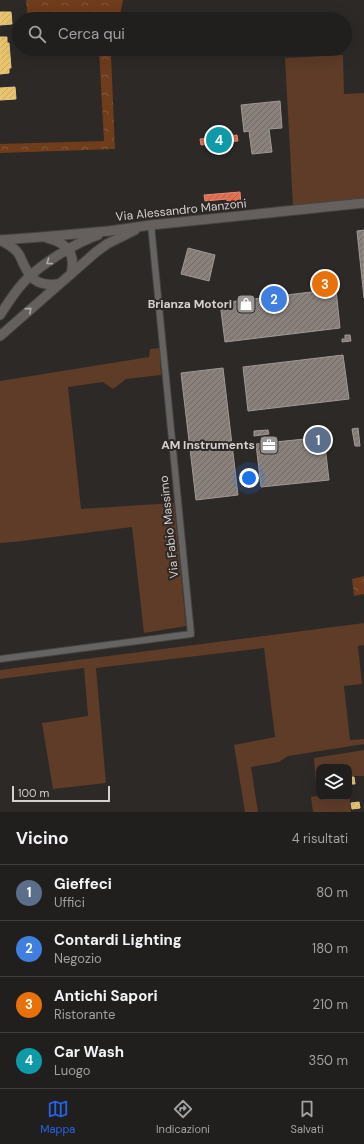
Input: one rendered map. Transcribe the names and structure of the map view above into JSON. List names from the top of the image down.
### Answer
{
  "streets": {
    "main road": ["Via Alessandro Manzoni"],
    "street": ["Via Fabio Massimo"]
  },
  "crossings": [
    ["Via Alessandro Manzoni", "Via Fabio Massimo"]
  ],
  "places": {
    "shop": ["Brianza Motori"],
    "office": ["AM Instruments"]
  },
  "scale_bar": "100 m",
  "page": {
    "search": "Cerca qui",
    "pins": [
      "4",
      "3",
      "2",
      "1"
    ],
    "scale": "100 m",
    "heading": ["Vicino", "4 risultati"],
    "list": [
      {
        "mark": "1",
        "name": "Gieffeci",
        "note": "Uffici",
        "value": "80 m"
      },
      {
        "mark": "2",
        "name": "Contardi Lighting",
        "note": "Negozio",
        "value": "180 m"
      },
      {
        "mark": "3",
        "name": "Antichi Sapori",
        "note": "Ristorante",
        "value": "210 m"
      },
      {
        "mark": "4",
        "name": "Car Wash",
        "note": "Luogo",
        "value": "350 m"
      }
    ],
    "nav": ["Mappa", "Indicazioni", "Salvati"]
  }
}
